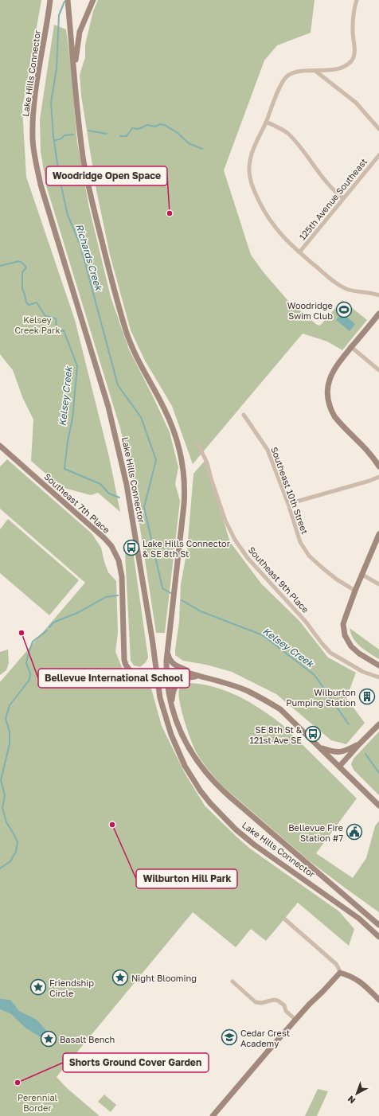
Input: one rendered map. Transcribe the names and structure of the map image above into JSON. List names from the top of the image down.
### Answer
{
  "streets": {
    "main road": ["Lake Hills Connector", "Southeast 7th Place"],
    "street": ["125th Avenue Southeast", "Southeast 10th Street", "Southeast 9th Place"]
  },
  "crossings": [
    ["Lake Hills Connector", "Southeast 7th Place"]
  ],
  "water": ["Richards Creek", "Kelsey Creek"],
  "parks": ["Kelsey Creek Park", "Perennial Border"],
  "places": {
    "other": [
      "Woodridge Open Space",
      "Bellevue International School",
      "Wilburton Hill Park",
      "Shorts Ground Cover Garden"
    ],
    "sports": ["Woodridge Swim Club"],
    "bus stop": ["Lake Hills Connector & SE 8th St", "SE 8th St & 121st Ave SE"],
    "building": ["Wilburton Pumping Station"],
    "public building": ["Bellevue Fire Station #7"],
    "place": ["Night Blooming", "Friendship Circle", "Basalt Bench"],
    "school or university": ["Cedar Crest Academy"]
  },
  "north": "bottom left"
}
